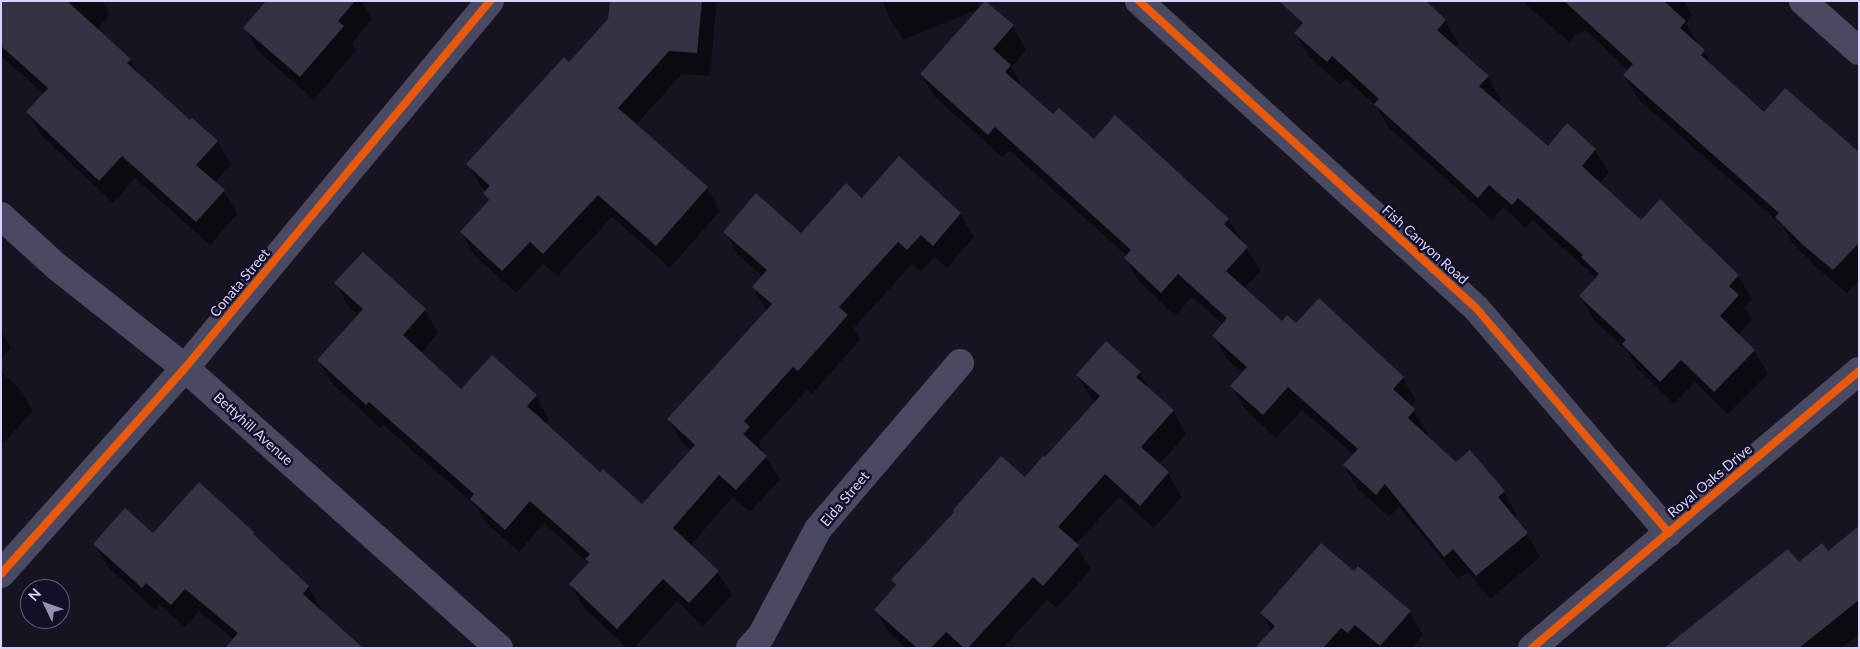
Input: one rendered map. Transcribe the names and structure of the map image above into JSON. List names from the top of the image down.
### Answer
{
  "streets": {
    "street": [
      "Fish Canyon Road",
      "Conata Street",
      "Bettyhill Avenue",
      "Royal Oaks Drive",
      "Elda Street"
    ]
  },
  "crossings": [
    ["Fish Canyon Road", "Royal Oaks Drive"],
    ["Conata Street", "Bettyhill Avenue"]
  ],
  "north": "top left"
}
